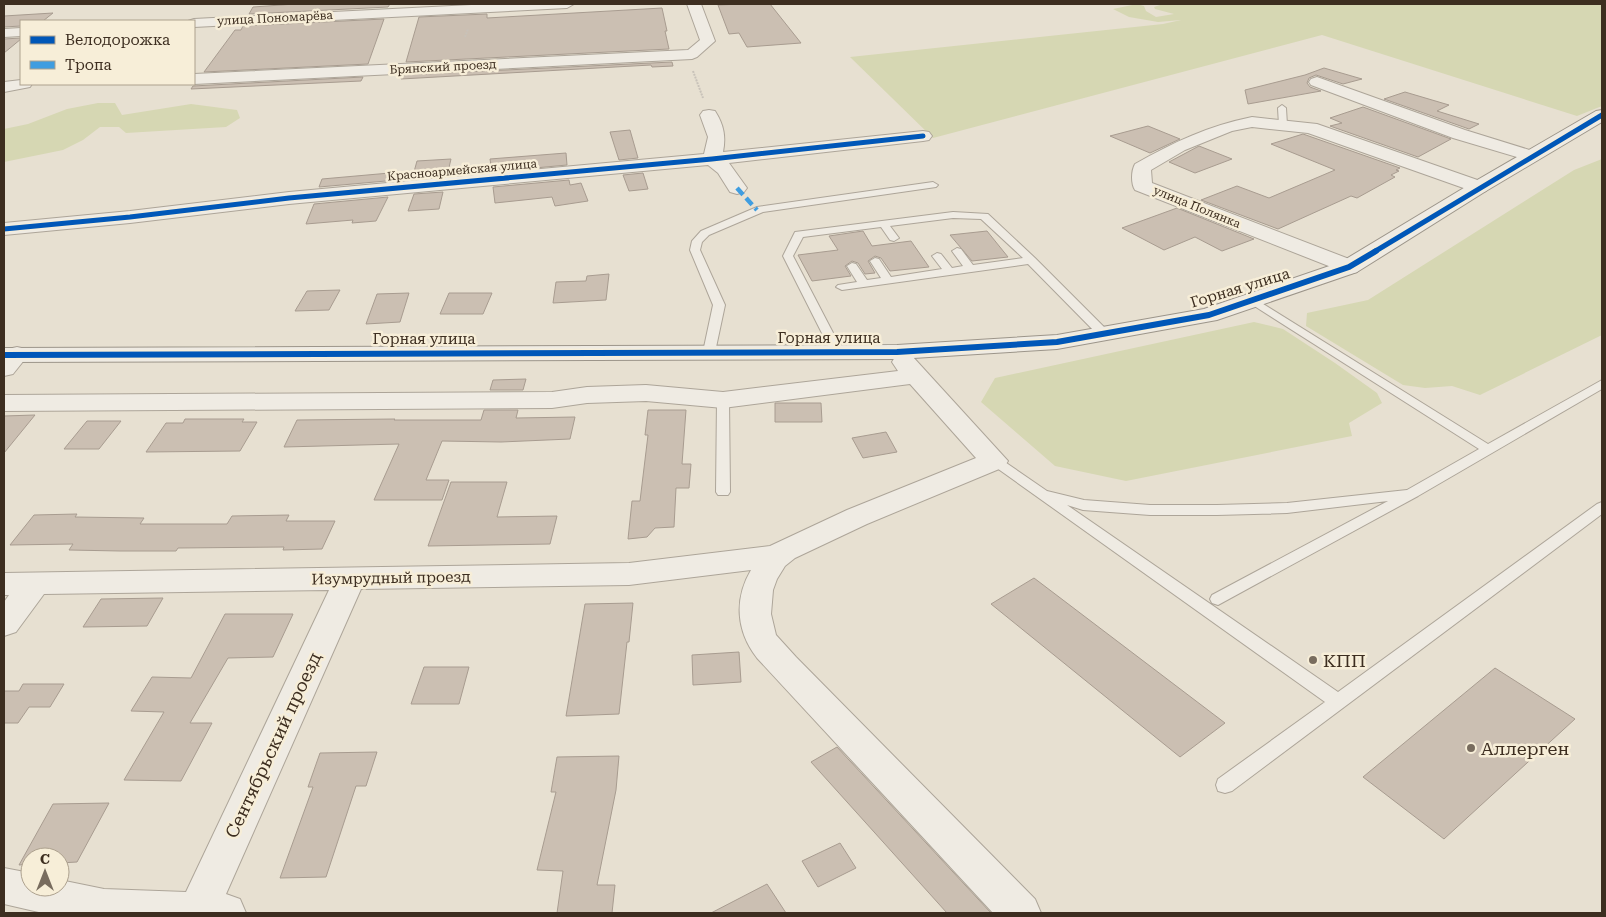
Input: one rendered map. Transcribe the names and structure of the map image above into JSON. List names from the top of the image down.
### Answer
{
  "streets": {
    "street": [
      "улица Пономарёва",
      "Брянский проезд",
      "Красноармейская улица",
      "улица Полянка",
      "Горная улица",
      "Изумрудный проезд",
      "Сентябрьский проезд"
    ]
  },
  "crossings": [
    ["улица Полянка", "Горная улица"],
    ["Изумрудный проезд", "Сентябрьский проезд"]
  ],
  "places": ["КПП", "Аллерген"],
  "legend": ["Велодорожка", "Тропа"],
  "north": "top"
}
